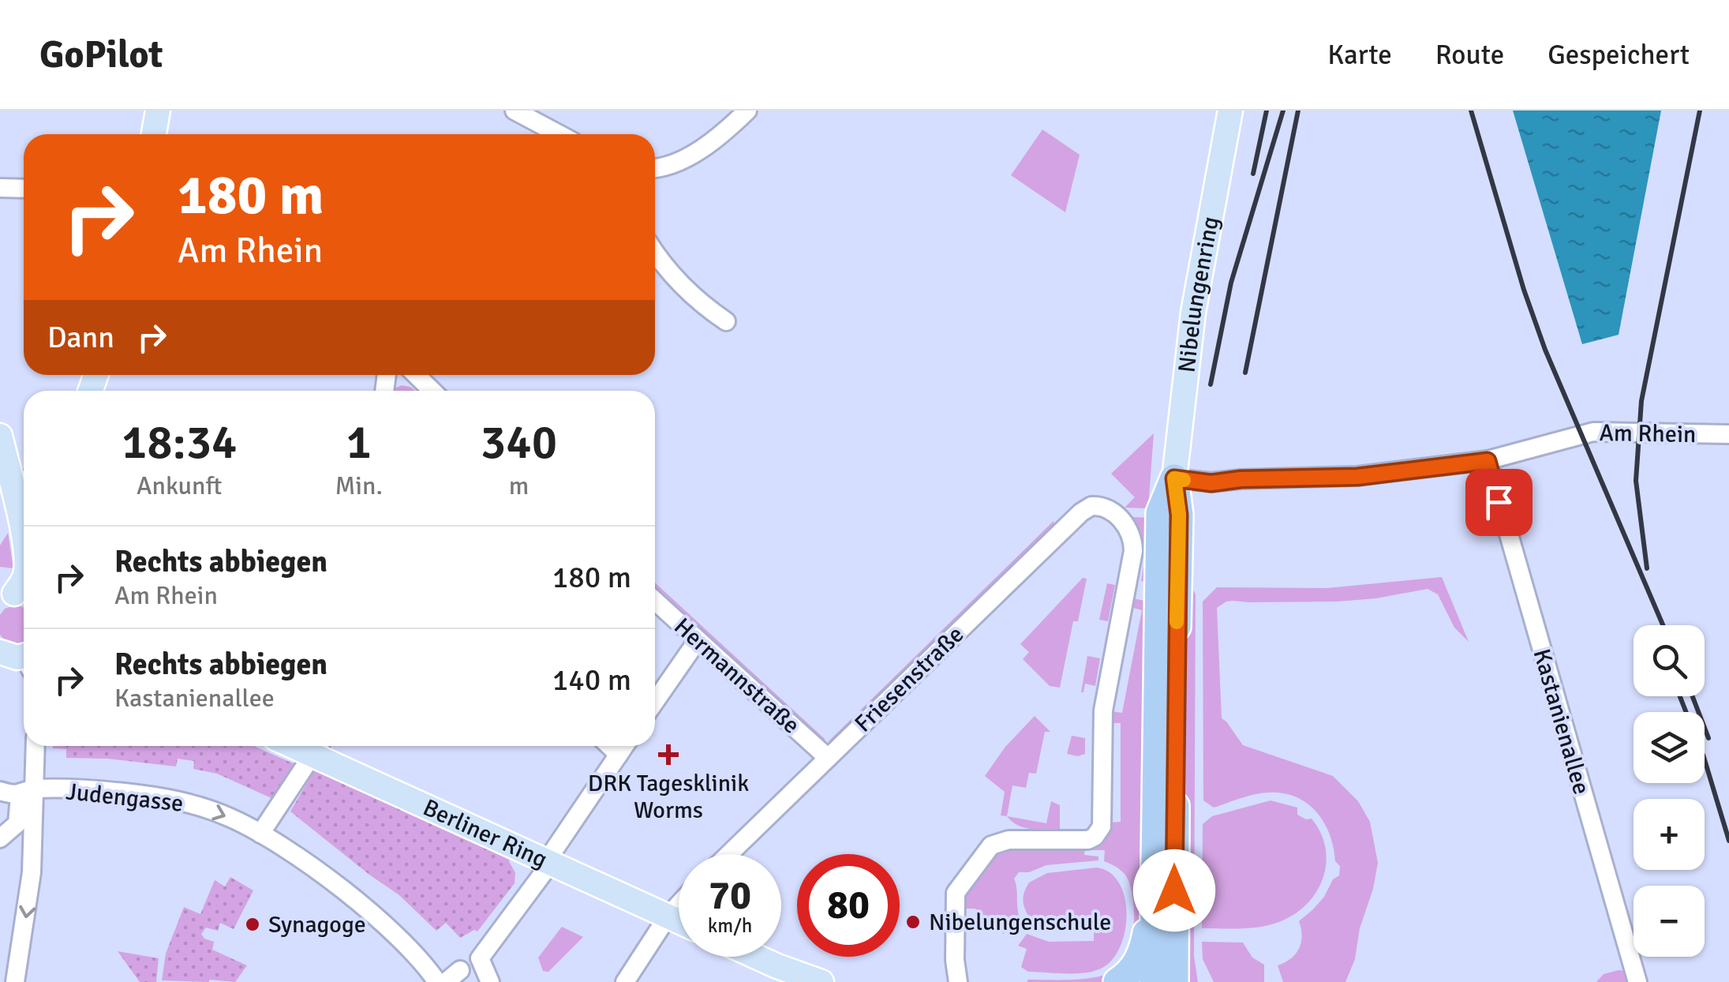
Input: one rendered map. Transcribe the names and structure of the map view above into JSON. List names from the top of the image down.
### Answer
{
  "streets": {
    "main road": ["Nibelungenring", "Berliner Ring"],
    "street": [
      "Am Rhein",
      "Hermannstraße",
      "Friesenstraße",
      "Kastanienallee",
      "Judengasse"
    ]
  },
  "crossings": [
    ["Nibelungenring", "Am Rhein"],
    ["Am Rhein", "Kastanienallee"],
    ["Hermannstraße", "Friesenstraße"]
  ],
  "one_way": ["Judengasse"],
  "places": {
    "health": ["DRK Tagesklinik Worms"],
    "other": ["Nibelungenschule", "Synagoge"]
  },
  "page": {
    "header": "GoPilot",
    "nav": ["Karte", "Route", "Gespeichert"],
    "turn": ["180 m", "Am Rhein"],
    "then": "Dann",
    "eta": [
      "18:34",
      "Ankunft",
      "1",
      "Min.",
      "340",
      "m"
    ],
    "list": [
      {
        "name": "Rechts abbiegen",
        "note": "Am Rhein",
        "value": "180 m"
      },
      {
        "name": "Rechts abbiegen",
        "note": "Kastanienallee",
        "value": "140 m"
      }
    ],
    "map_buttons": ["+", "−"],
    "speed": "70 km/h",
    "limit": "80"
  }
}
